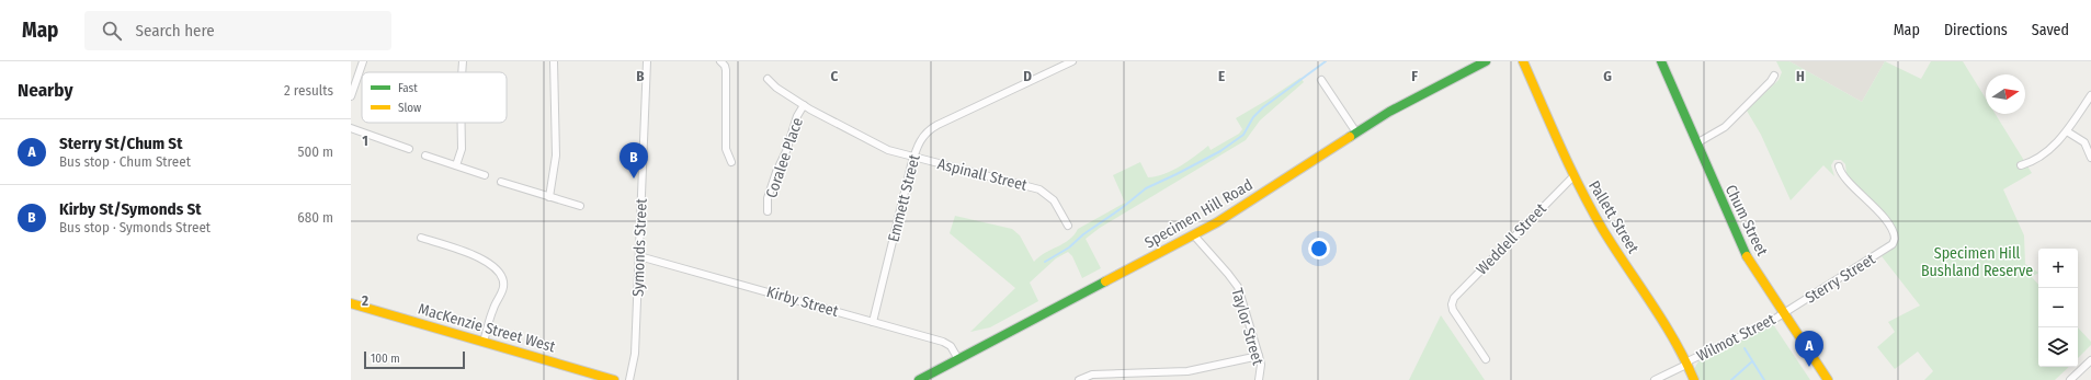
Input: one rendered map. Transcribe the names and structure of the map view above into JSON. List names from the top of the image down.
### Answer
{
  "streets": {
    "main road": [
      "Specimen Hill Road",
      "Pallett Street",
      "Chum Street",
      "MacKenzie Street West"
    ],
    "street": [
      "Coralee Place",
      "Aspinall Street",
      "Emmett Street",
      "Weddell Street",
      "Symonds Street",
      "Sterry Street",
      "Kirby Street",
      "Taylor Street",
      "Wilmot Street"
    ]
  },
  "crossings": [
    ["Coralee Place", "Aspinall Street"],
    ["Aspinall Street", "Emmett Street"],
    ["Emmett Street", "Kirby Street"],
    ["Specimen Hill Road", "Kirby Street"],
    ["Specimen Hill Road", "Taylor Street"],
    ["Pallett Street", "Weddell Street"],
    ["Pallett Street", "Wilmot Street"],
    ["Chum Street", "Sterry Street"],
    ["Chum Street", "Wilmot Street"],
    ["Symonds Street", "Kirby Street"],
    ["Sterry Street", "Wilmot Street"]
  ],
  "parks": ["Specimen Hill Bushland Reserve"],
  "legend": ["Fast", "Slow"],
  "scale_bar": "100 m",
  "north": "right",
  "page": {
    "header": "Map",
    "search": "Search here",
    "nav": ["Map", "Directions", "Saved"],
    "heading": ["Nearby", "2 results"],
    "list": [
      {
        "mark": "A",
        "name": "Sterry St/Chum St",
        "note": "Bus stop · Chum Street",
        "value": "500 m"
      },
      {
        "mark": "B",
        "name": "Kirby St/Symonds St",
        "note": "Bus stop · Symonds Street",
        "value": "680 m"
      }
    ],
    "pins": ["B", "A"],
    "map_buttons": ["+", "−"],
    "scale": "100 m"
  },
  "grid": {
    "columns": [
      "B",
      "C",
      "D",
      "E",
      "F",
      "G",
      "H"
    ],
    "rows": ["1", "2"]
  }
}
